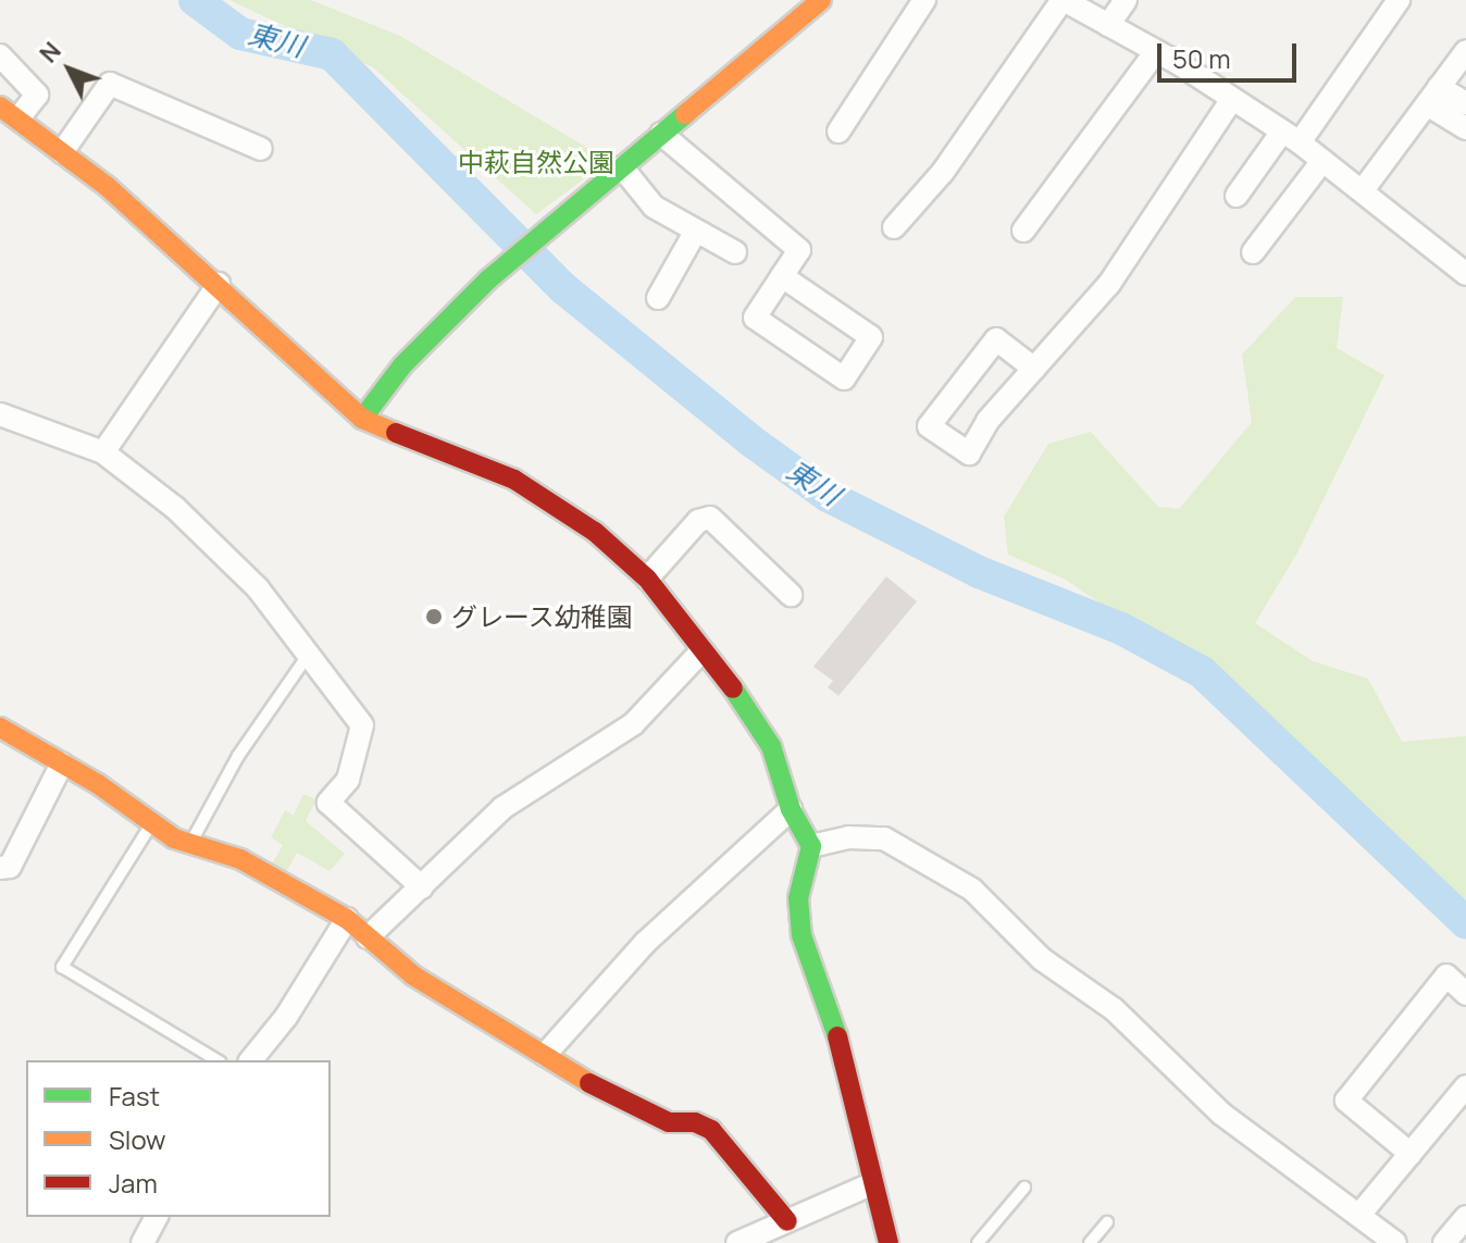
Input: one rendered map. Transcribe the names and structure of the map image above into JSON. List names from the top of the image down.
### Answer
{
  "water": ["東川"],
  "parks": ["中萩自然公園"],
  "places": ["グレース幼稚園"],
  "legend": ["Fast", "Slow", "Jam"],
  "scale_bar": "50 m",
  "north": "top left"
}
